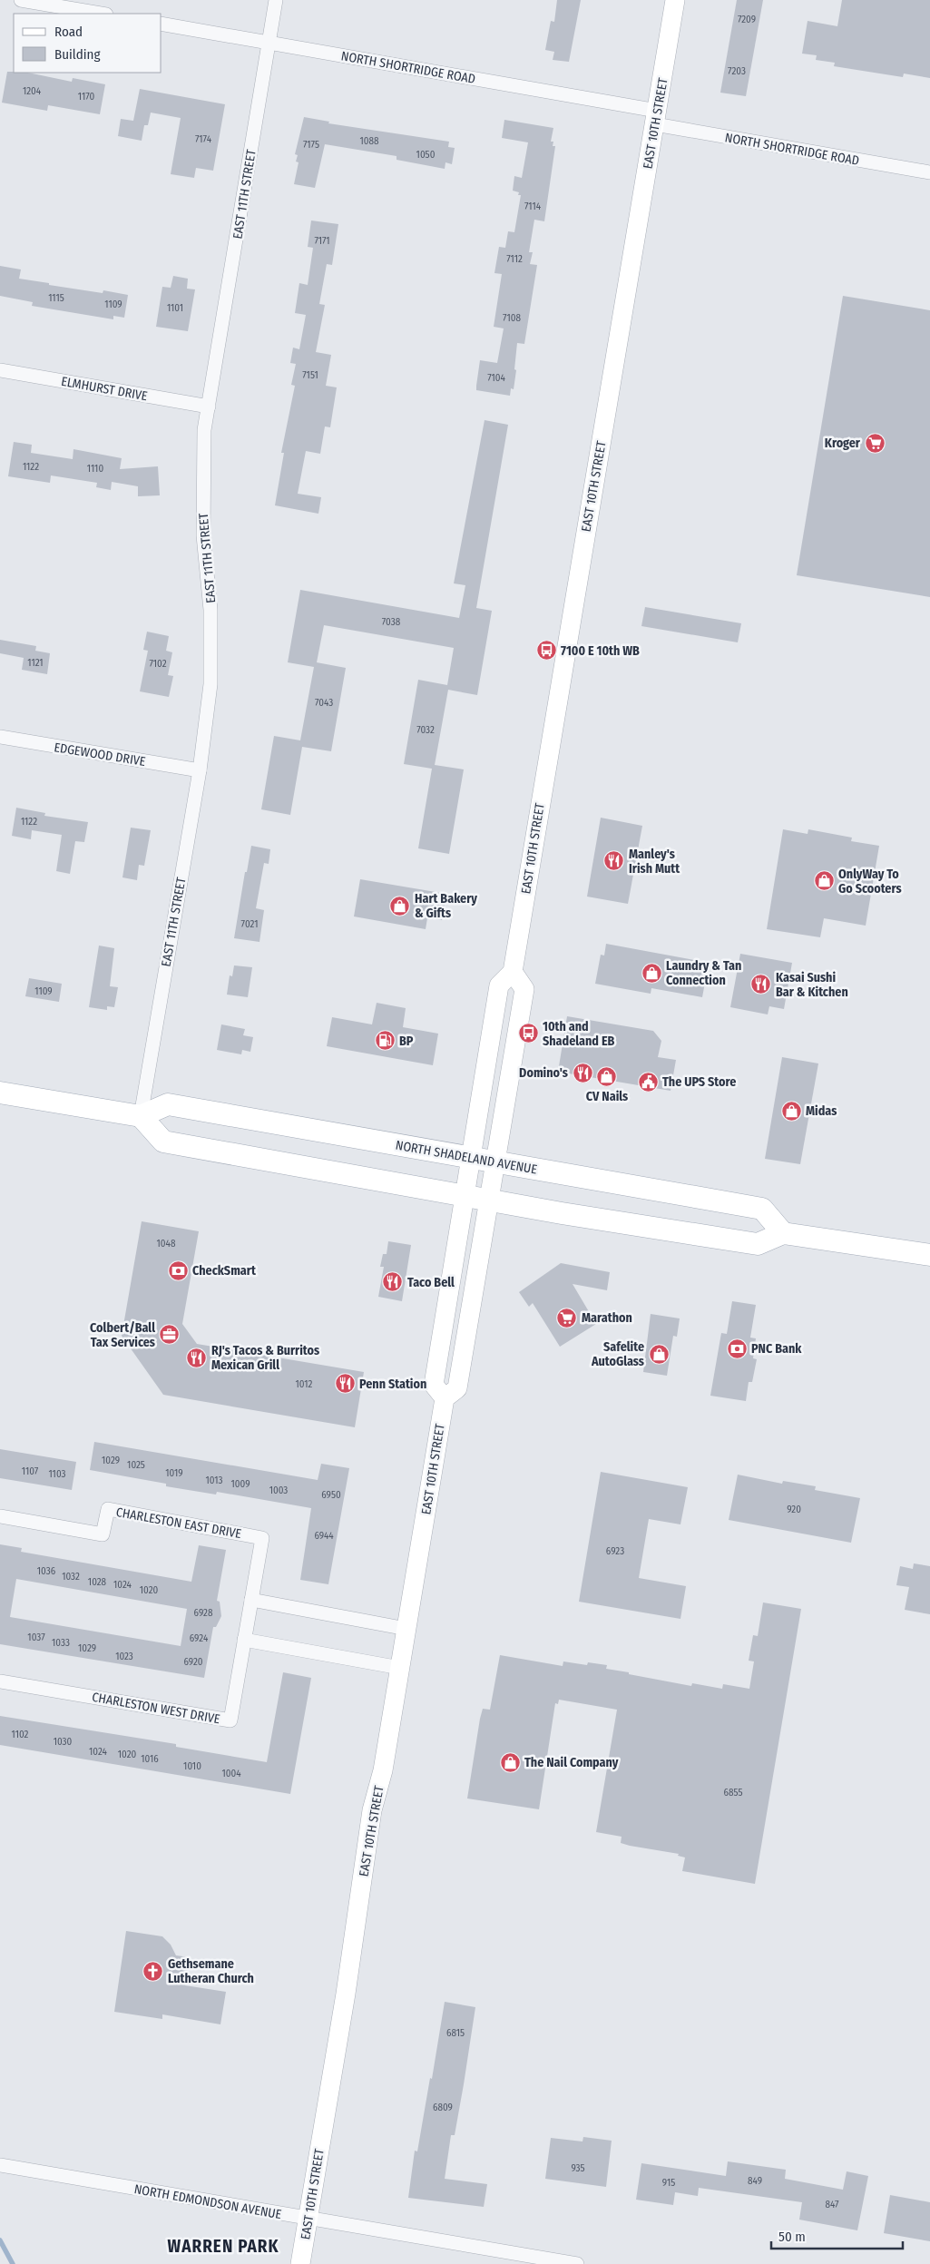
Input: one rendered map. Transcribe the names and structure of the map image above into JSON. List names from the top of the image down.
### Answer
{
  "streets": {
    "main road": ["EAST 10TH STREET", "NORTH SHADELAND AVENUE"],
    "street": [
      "NORTH SHORTRIDGE ROAD",
      "EAST 11TH STREET",
      "ELMHURST DRIVE",
      "EDGEWOOD DRIVE",
      "CHARLESTON EAST DRIVE",
      "CHARLESTON WEST DRIVE",
      "NORTH EDMONDSON AVENUE"
    ]
  },
  "crossings": [
    ["NORTH SHORTRIDGE ROAD", "EAST 10TH STREET"],
    ["NORTH SHORTRIDGE ROAD", "EAST 11TH STREET"],
    ["EAST 10TH STREET", "NORTH SHADELAND AVENUE"],
    ["EAST 10TH STREET", "NORTH EDMONDSON AVENUE"],
    ["EAST 11TH STREET", "ELMHURST DRIVE"],
    ["EAST 11TH STREET", "EDGEWOOD DRIVE"],
    ["EAST 11TH STREET", "NORTH SHADELAND AVENUE"],
    ["CHARLESTON EAST DRIVE", "CHARLESTON WEST DRIVE"]
  ],
  "districts": ["WARREN PARK"],
  "places": {
    "supermarket": ["Kroger", "Marathon"],
    "bus stop": ["7100 E 10th WB", "10th and Shadeland EB"],
    "restaurant": [
      "Manley's Irish Mutt",
      "Kasai Sushi Bar & Kitchen",
      "Domino's",
      "Taco Bell",
      "RJ's Tacos & Burritos Mexican Grill",
      "Penn Station"
    ],
    "shop": [
      "OnlyWay To Go Scooters",
      "Hart Bakery & Gifts",
      "Laundry & Tan Connection",
      "CV Nails",
      "Midas",
      "Safelite AutoGlass",
      "The Nail Company"
    ],
    "fuel station": ["BP"],
    "public building": ["The UPS Store"],
    "bank": ["CheckSmart", "PNC Bank"],
    "office": ["Colbert/Ball Tax Services"],
    "church": ["Gethsemane Lutheran Church"]
  },
  "house_numbers": [
    "7209",
    "7203",
    "1204",
    "1170",
    "7174",
    "1088",
    "7175",
    "1050",
    "7114",
    "7171",
    "7112",
    "1115",
    "1109",
    "1101",
    "7108",
    "7151",
    "7104",
    "1122",
    "1110",
    "7038",
    "1121",
    "7102",
    "7043",
    "7032",
    "1122",
    "7021",
    "1109",
    "1048",
    "1012",
    "1029",
    "1025",
    "1107",
    "1019",
    "1103",
    "1013",
    "1009",
    "1003",
    "6950",
    "920",
    "6944",
    "6923",
    "1036",
    "1032",
    "1028",
    "1024",
    "1020",
    "6928",
    "1037",
    "6924",
    "1033",
    "1029",
    "1023",
    "6920",
    "1102",
    "1030",
    "1024",
    "1020",
    "1016",
    "1010",
    "1004",
    "6855",
    "6815",
    "6809",
    "935",
    "849",
    "915",
    "847"
  ],
  "legend": ["Road", "Building"],
  "scale_bar": "50 m"
}
